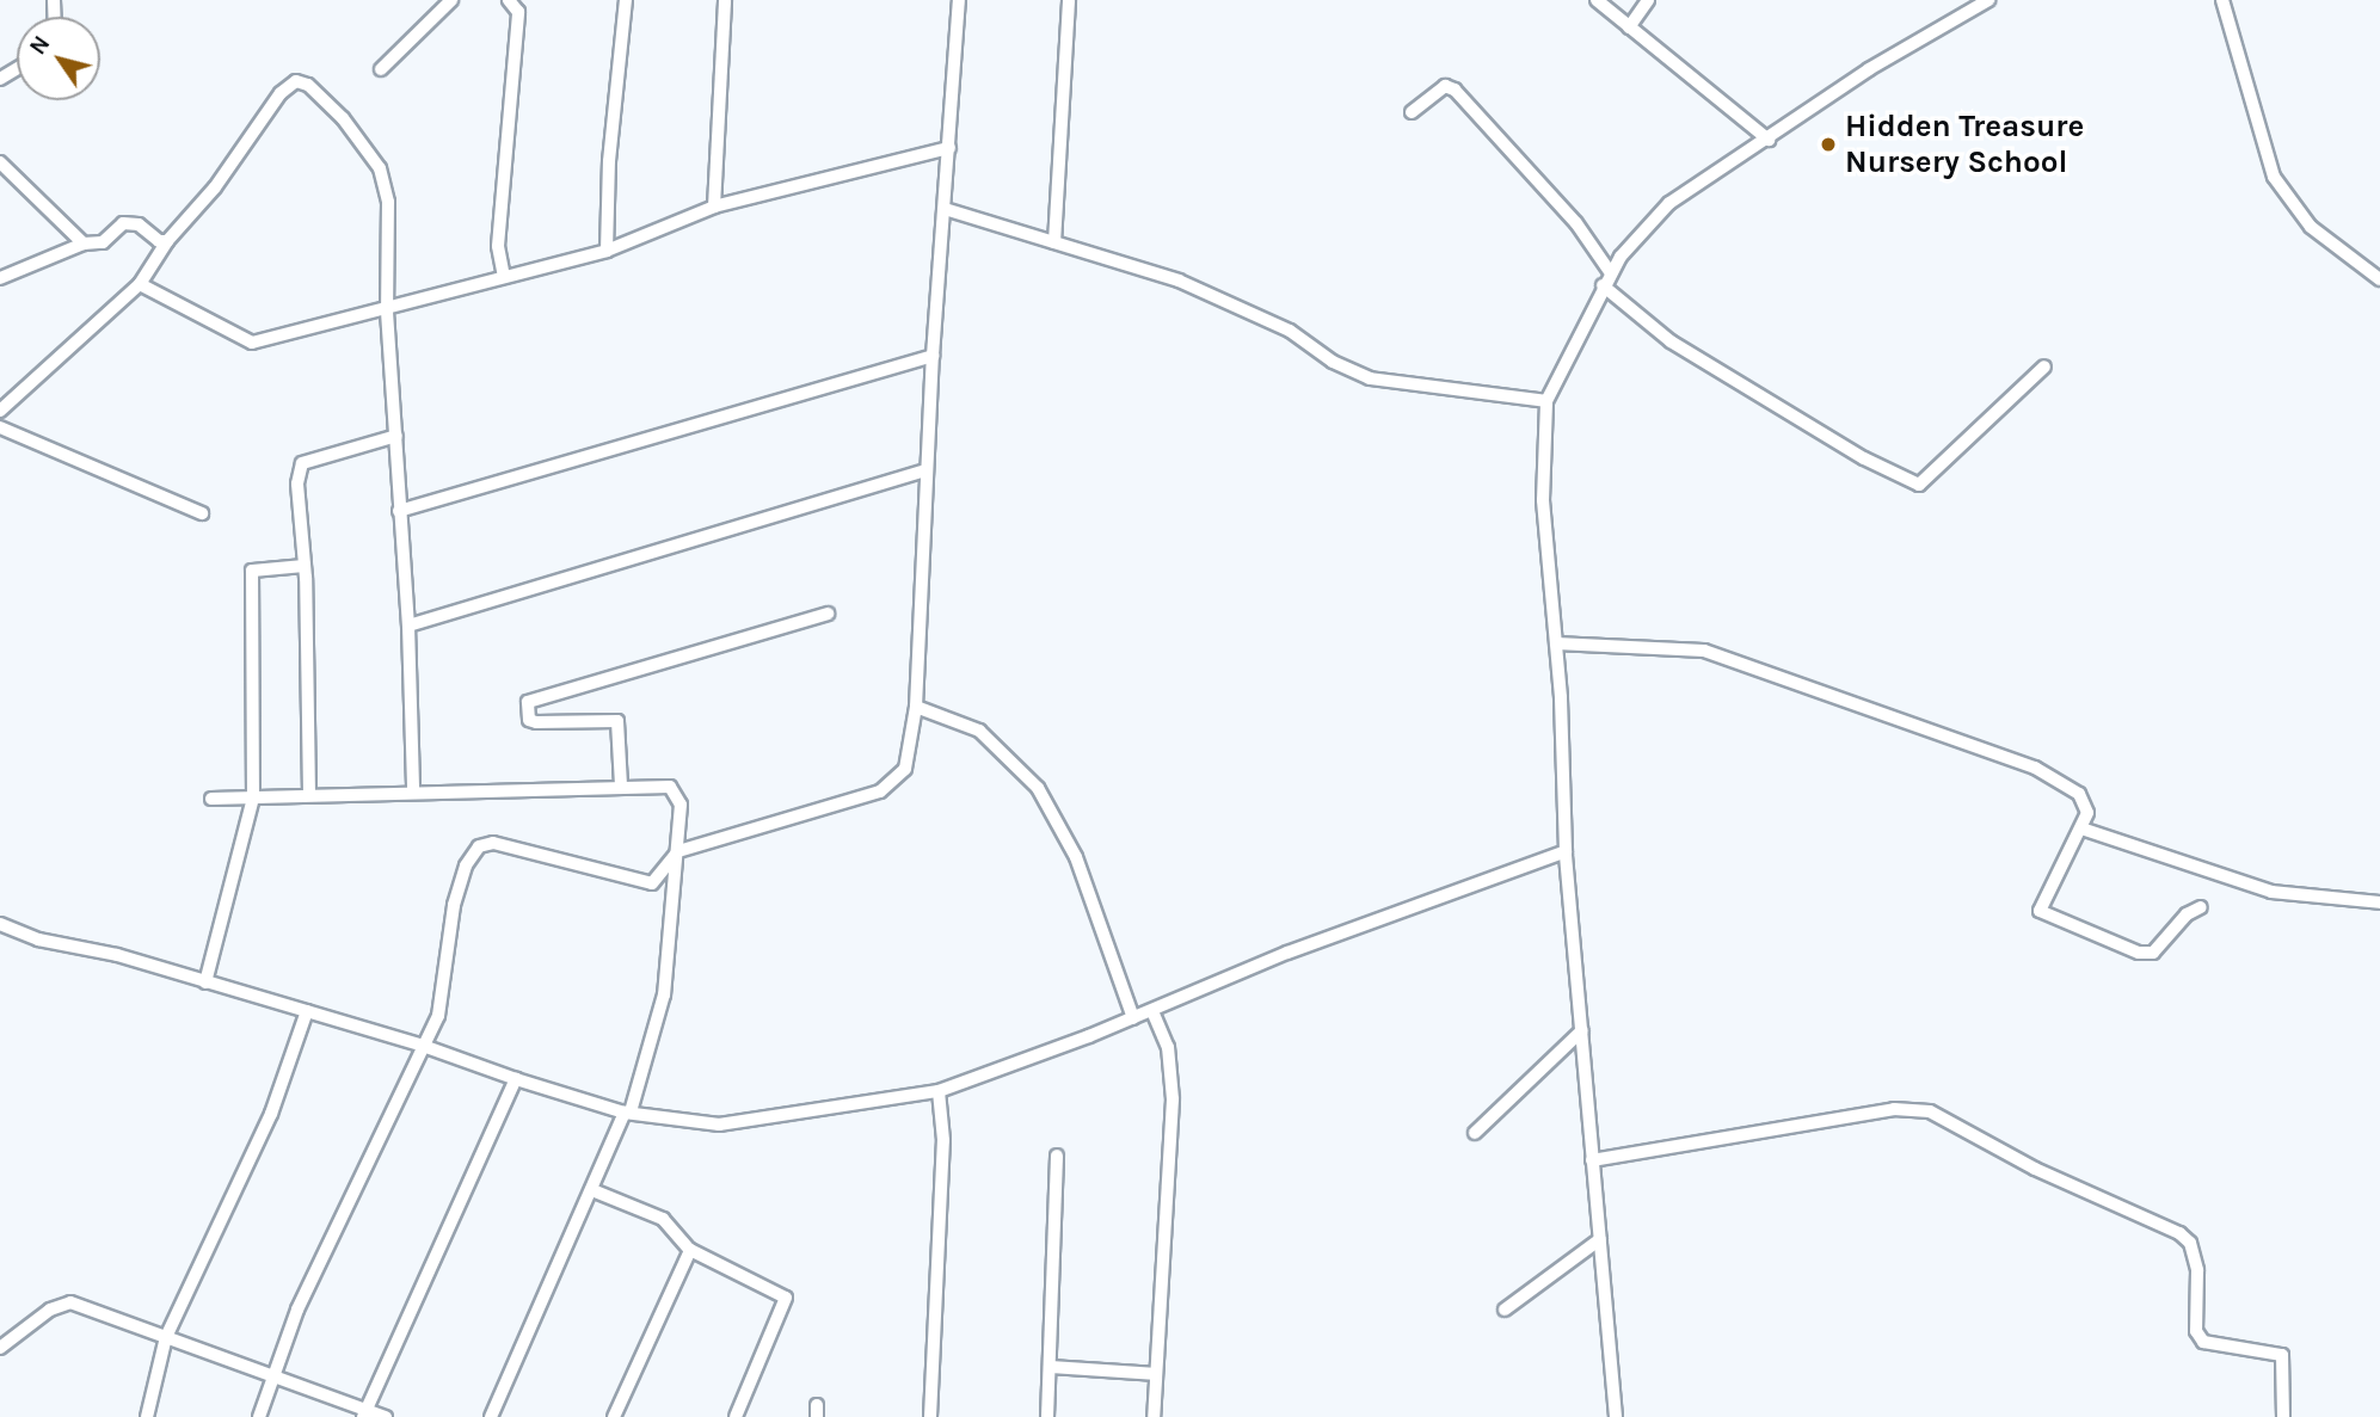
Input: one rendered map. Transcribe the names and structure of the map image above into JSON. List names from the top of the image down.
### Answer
{
  "places": ["Hidden Treasure Nursery School"],
  "north": "top left"
}
